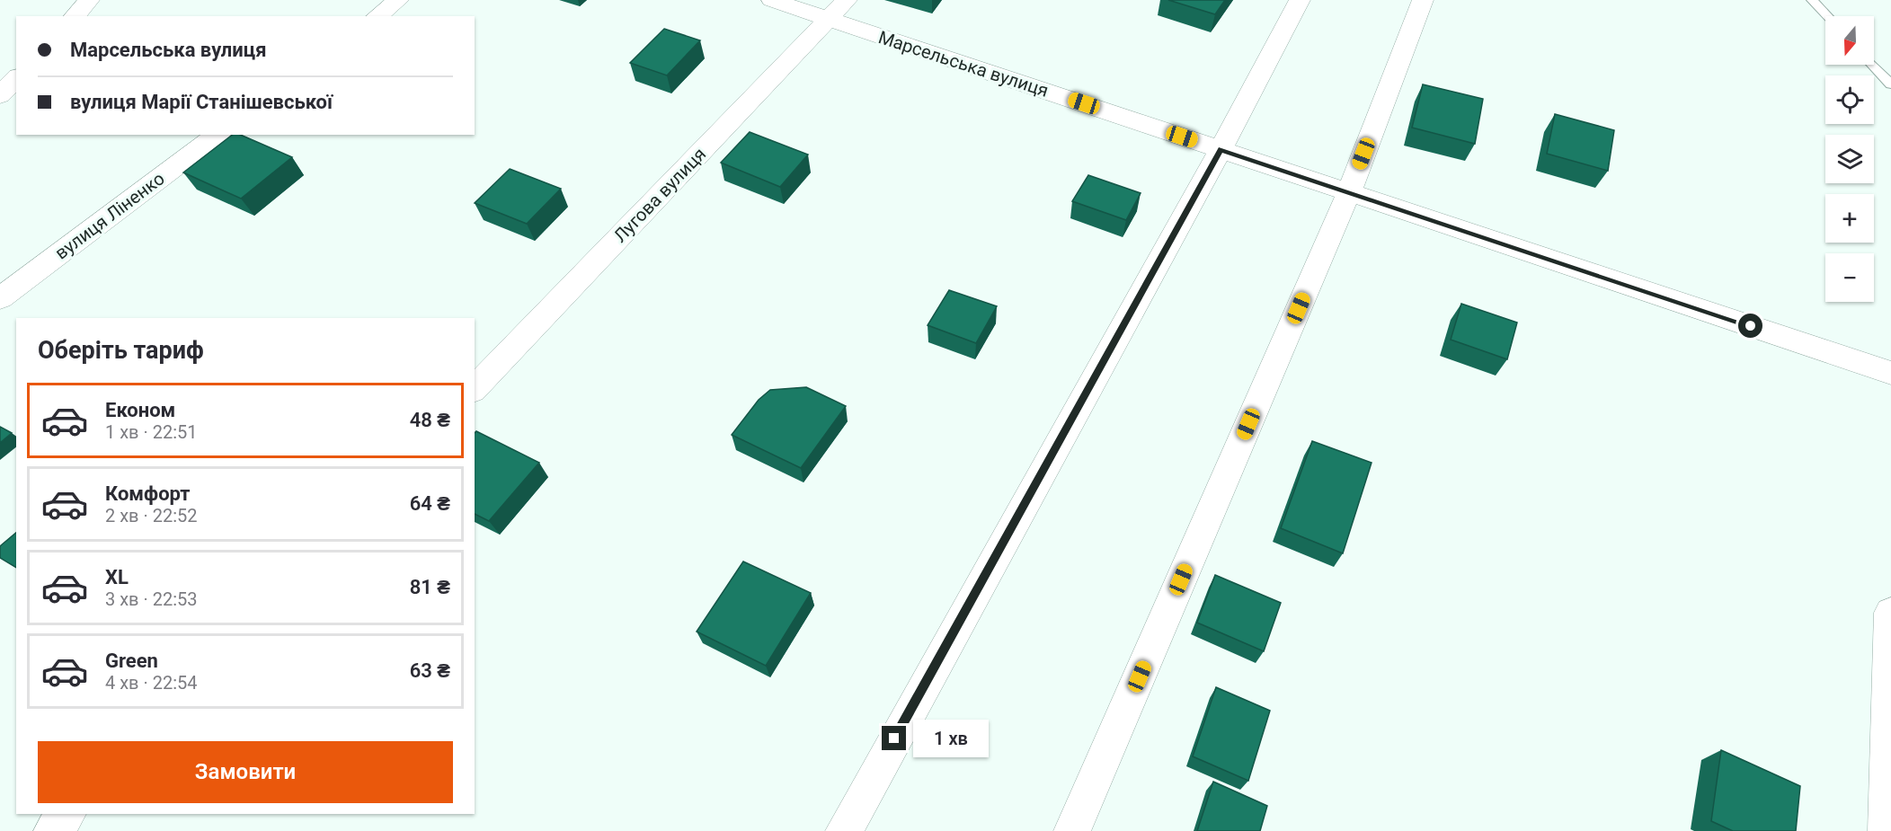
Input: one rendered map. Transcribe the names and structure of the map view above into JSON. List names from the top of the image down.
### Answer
{
  "streets": {
    "street": ["Марсельська вулиця", "Лугова вулиця", "вулиця Ліненко"]
  },
  "crossings": [
    ["Марсельська вулиця", "Лугова вулиця"]
  ],
  "north": "bottom",
  "page": {
    "map_buttons": ["+", "−"],
    "banner": ["Марсельська вулиця", "вулиця Марії Станішевської"],
    "heading": "Оберіть тариф",
    "list": [
      {
        "name": "Економ",
        "note": "1 хв · 22:51",
        "value": "48 ₴"
      },
      {
        "name": "Комфорт",
        "note": "2 хв · 22:52",
        "value": "64 ₴"
      },
      {
        "name": "XL",
        "note": "3 хв · 22:53",
        "value": "81 ₴"
      },
      {
        "name": "Green",
        "note": "4 хв · 22:54",
        "value": "63 ₴"
      }
    ],
    "bubble": "1 хв",
    "buttons": "Замовити"
  }
}
